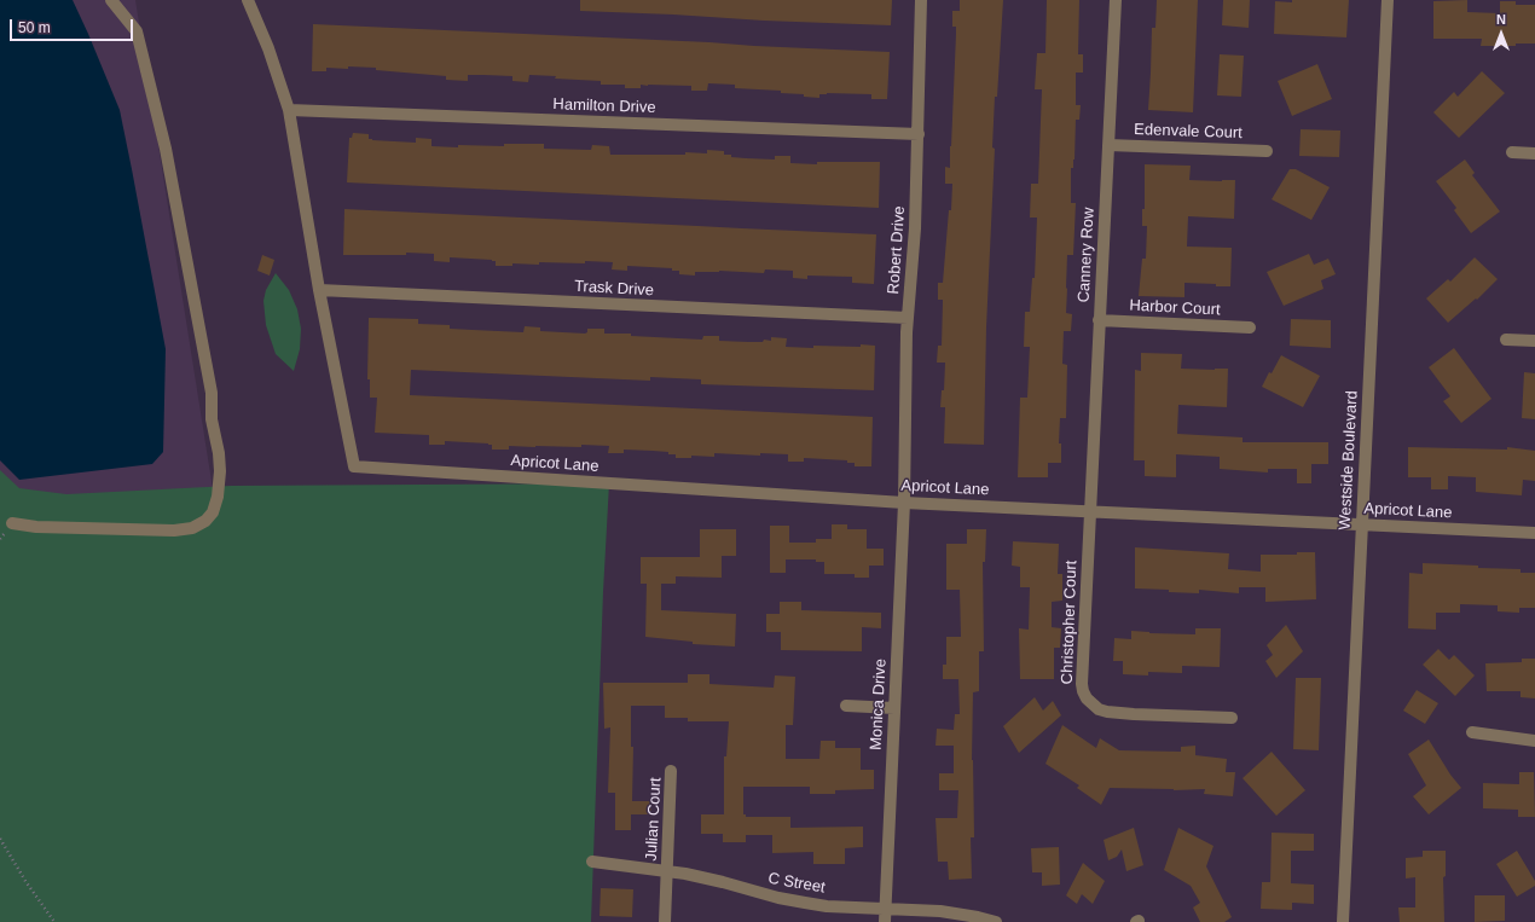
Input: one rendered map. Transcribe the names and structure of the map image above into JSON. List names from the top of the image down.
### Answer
{
  "streets": {
    "street": [
      "Hamilton Drive",
      "Edenvale Court",
      "Robert Drive",
      "Cannery Row",
      "Trask Drive",
      "Harbor Court",
      "Westside Boulevard",
      "Apricot Lane",
      "Christopher Court",
      "Monica Drive",
      "Julian Court",
      "C Street"
    ]
  },
  "crossings": [
    ["Hamilton Drive", "Robert Drive"],
    ["Edenvale Court", "Cannery Row"],
    ["Robert Drive", "Trask Drive"],
    ["Robert Drive", "Apricot Lane"],
    ["Robert Drive", "Monica Drive"],
    ["Cannery Row", "Harbor Court"],
    ["Cannery Row", "Apricot Lane"],
    ["Cannery Row", "Christopher Court"],
    ["Trask Drive", "Apricot Lane"],
    ["Westside Boulevard", "Apricot Lane"],
    ["Apricot Lane", "Christopher Court"],
    ["Apricot Lane", "Monica Drive"],
    ["Monica Drive", "C Street"],
    ["Julian Court", "C Street"]
  ],
  "scale_bar": "50 m",
  "north": "top"
}
